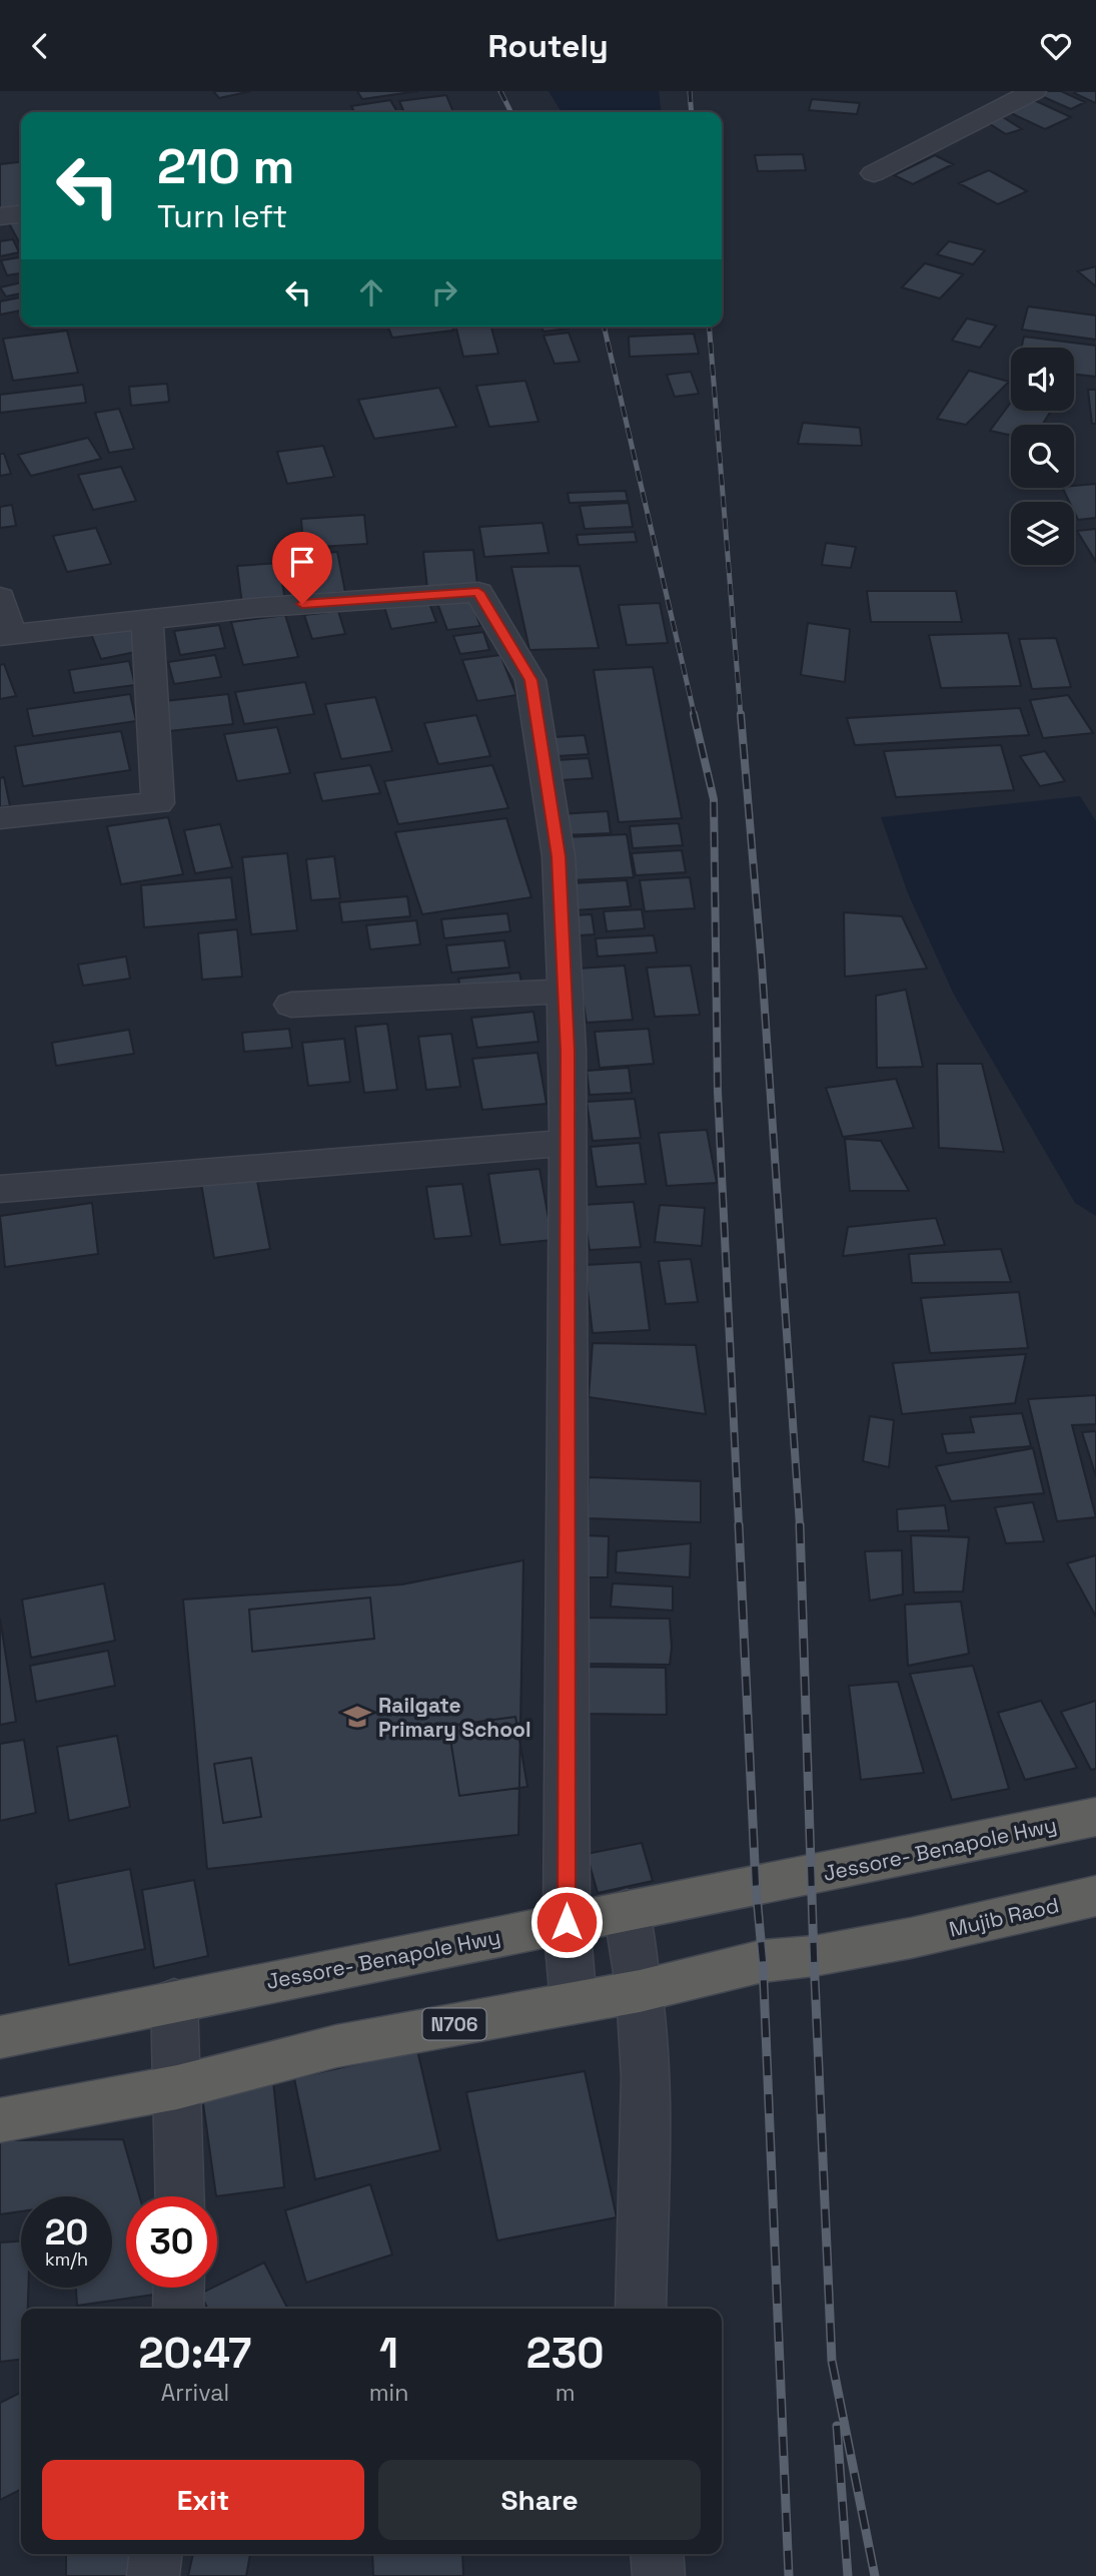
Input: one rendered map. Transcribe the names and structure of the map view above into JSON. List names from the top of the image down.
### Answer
{
  "streets": {
    "highway": ["Jessore- Benapole Hwy", "Mujib Raod", "N706"]
  },
  "crossings": [
    ["Mujib Raod", "N706"]
  ],
  "places": {
    "school or university": ["Railgate Primary School"]
  },
  "page": {
    "header": "Routely",
    "turn": ["210 m", "Turn left"],
    "speed": "20 km/h",
    "limit": "30",
    "eta": [
      "20:47",
      "Arrival",
      "1",
      "min",
      "230",
      "m"
    ],
    "buttons": ["Exit", "Share"]
  }
}
